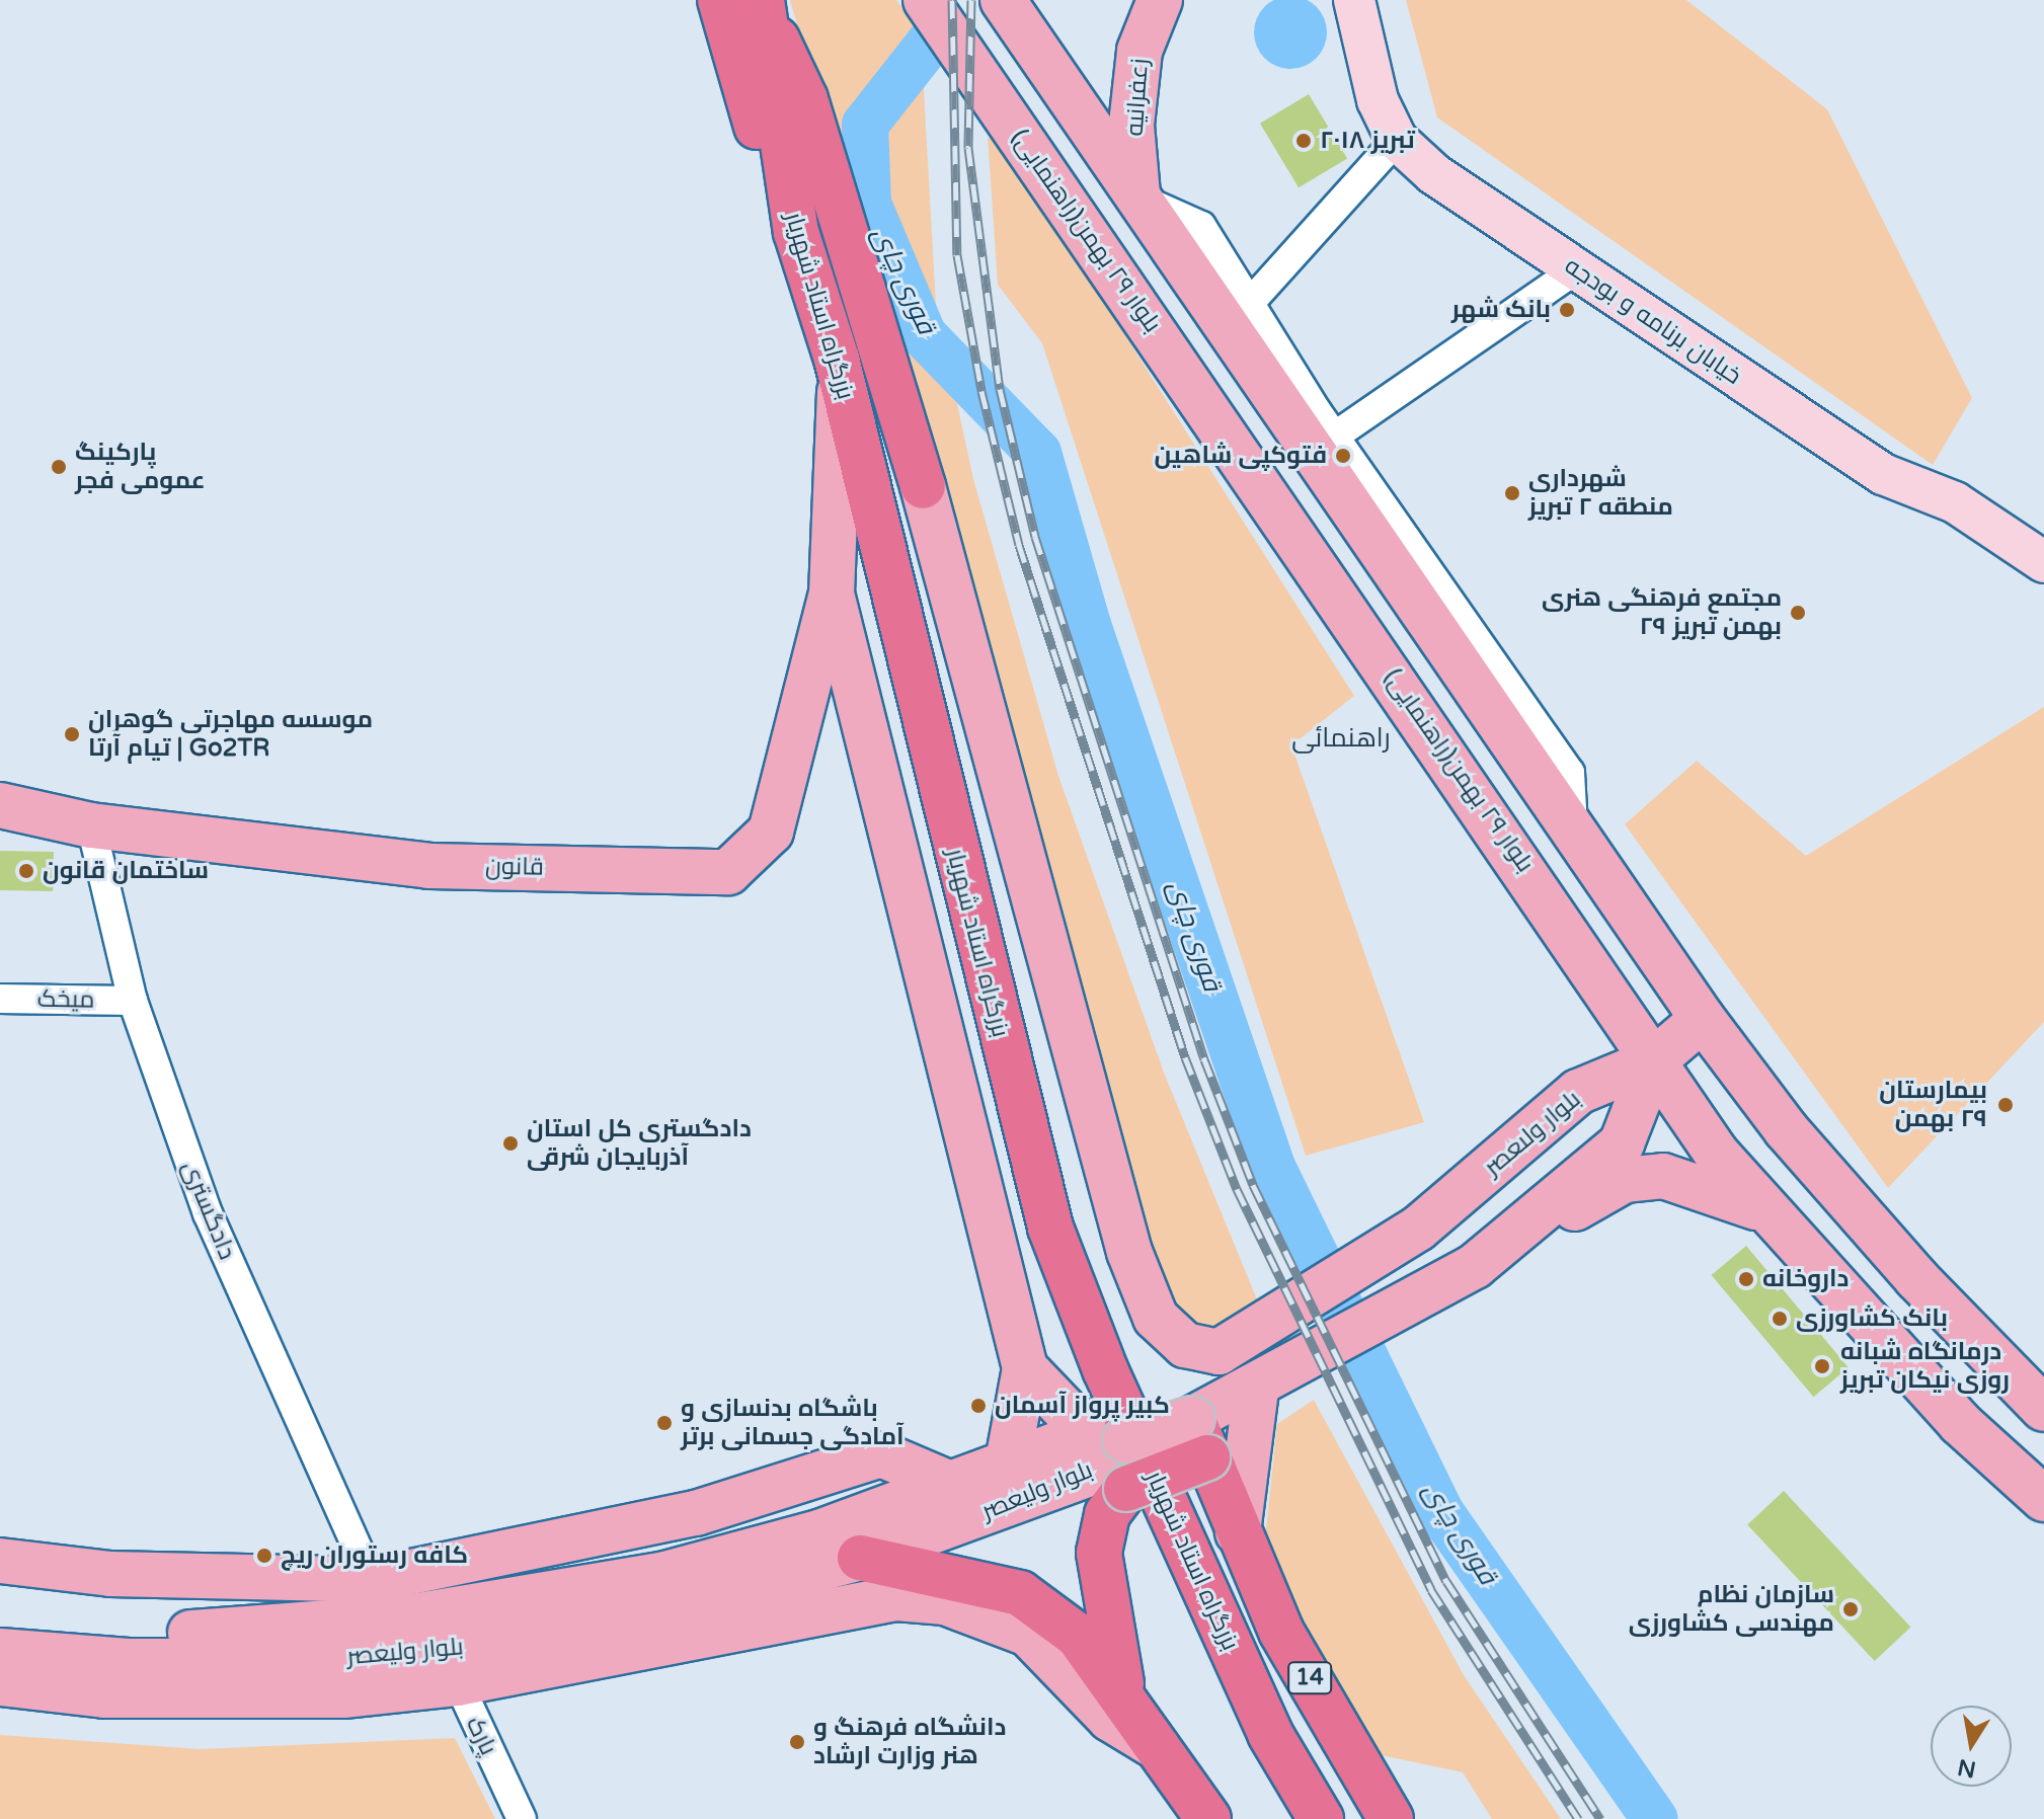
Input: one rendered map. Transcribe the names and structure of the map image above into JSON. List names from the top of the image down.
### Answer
{
  "streets": {
    "highway": ["بزرگراه استاد شهریار", "14"],
    "main road": [
      "زعفرانیه",
      "بلوار ٢٩ بهمن(راهنمایی)",
      "قانون",
      "بلوار ولىعصر",
      "بلوار ولیعصر"
    ],
    "street": [
      "خیابان برنامه و بودجه",
      "میخک",
      "دادگستری",
      "پارک"
    ]
  },
  "crossings": [
    ["بلوار ٢٩ بهمن(راهنمایی)", "بلوار ولىعصر"],
    ["بزرگراه استاد شهریار", "بلوار ولىعصر"],
    ["قانون", "دادگستری"],
    ["میخک", "دادگستری"],
    ["بلوار ولیعصر", "پارک"]
  ],
  "districts": ["راهنمائی"],
  "water": ["قوری چای"],
  "places": [
    "تبریز ۲۰۱۸",
    "بانک شهر",
    "فتوکپی شاهین",
    "پارکینگ عمومی فجر",
    "شهرداری منطقه ۲ تبریز",
    "مجتمع فرهنگی هنری ۲۹ بهمن تبریز",
    "موسسه مهاجرتی گوهران تیام آرتا | Go2TR",
    "ساختمان قانون",
    "بیمارستان ٢٩ بهمن",
    "دادگستری کل استان آذربایجان شرقی",
    "داروخانه",
    "بانک کشاورزی",
    "درمانگاه شبانه روزی نیکان تبریز",
    "کبیر پرواز آسمان",
    "باشگاه بدنسازی و آمادگی جسمانی برتر",
    "کافه رستوران ریچ",
    "سازمان نظام مهندسی کشاورزی",
    "دانشگاه فرهنگ و هنر وزارت ارشاد"
  ],
  "north": "bottom"
}
